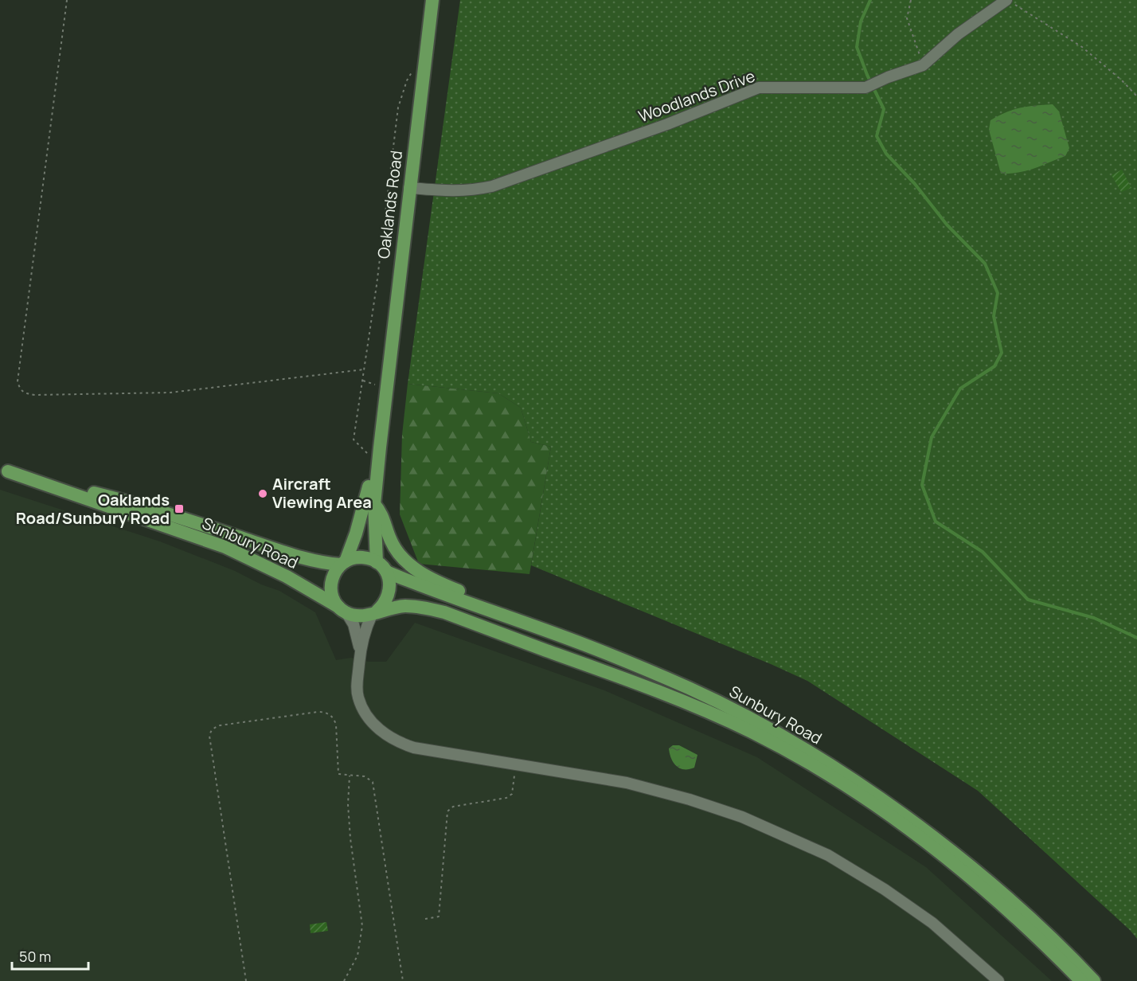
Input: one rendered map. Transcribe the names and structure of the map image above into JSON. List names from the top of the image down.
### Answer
{
  "streets": {
    "main road": ["Oaklands Road", "Sunbury Road"],
    "lane": ["Woodlands Drive"]
  },
  "crossings": [
    ["Woodlands Drive", "Oaklands Road"],
    ["Oaklands Road", "Sunbury Road"]
  ],
  "places": {
    "other": ["Aircraft Viewing Area"],
    "transit": ["Oaklands Road/Sunbury Road"]
  },
  "scale_bar": "50 m"
}
